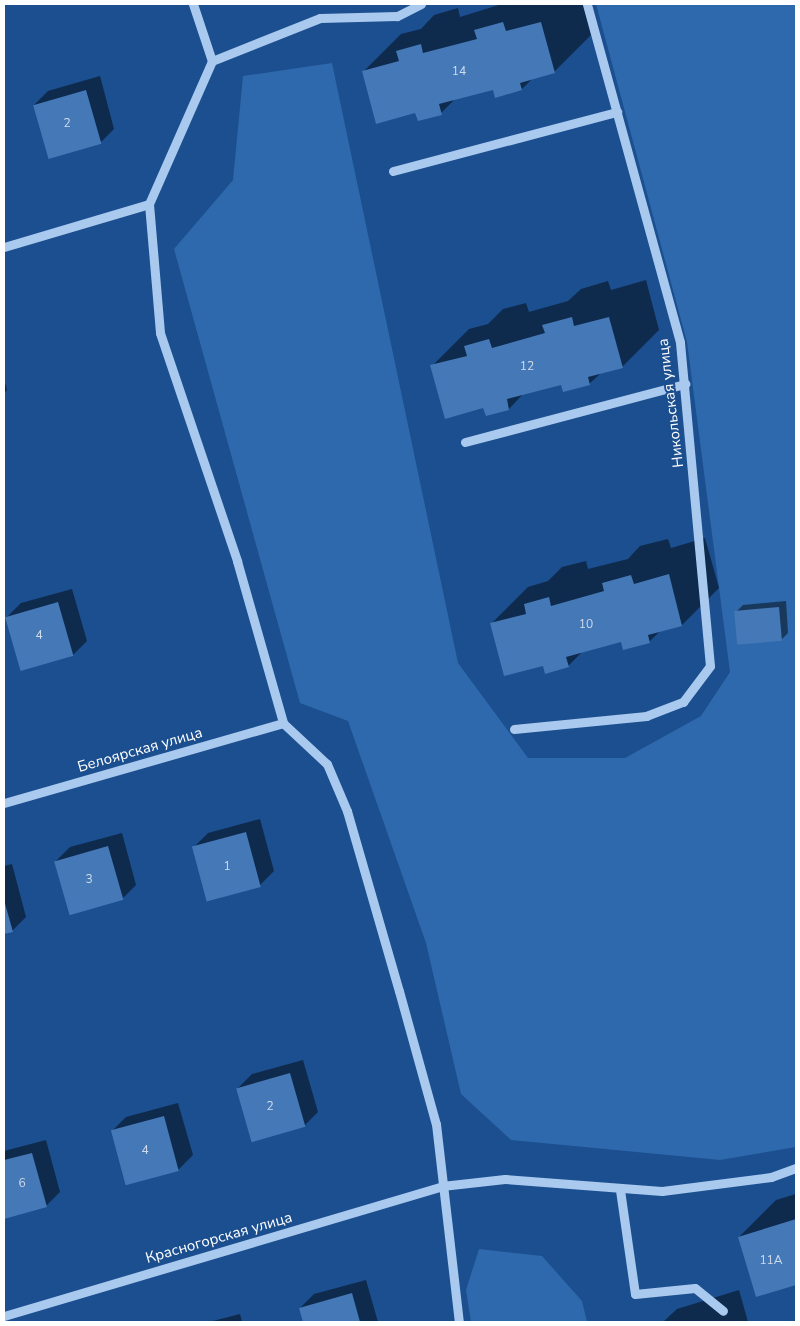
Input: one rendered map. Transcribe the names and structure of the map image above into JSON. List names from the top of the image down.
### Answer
{
  "streets": {
    "street": ["Никольская улица", "Белоярская улица", "Красногорская улица"]
  },
  "house_numbers": [
    "14",
    "2",
    "12",
    "10",
    "4",
    "1",
    "3",
    "2",
    "4",
    "6",
    "11А"
  ]
}
